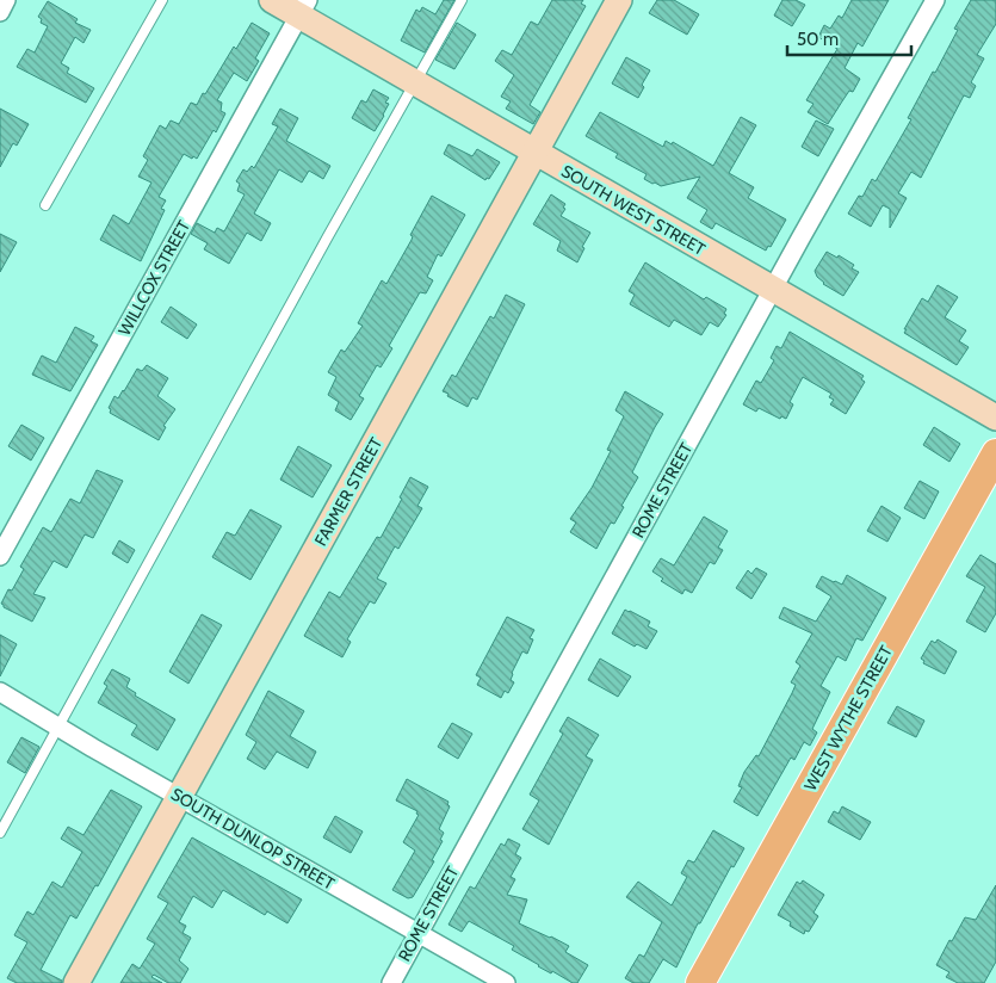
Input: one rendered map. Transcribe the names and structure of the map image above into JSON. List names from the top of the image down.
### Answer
{
  "streets": {
    "main road": ["WEST WYTHE STREET"],
    "street": [
      "SOUTH WEST STREET",
      "WILLCOX STREET",
      "ROME STREET",
      "FARMER STREET",
      "SOUTH DUNLOP STREET"
    ]
  },
  "crossings": [
    ["SOUTH WEST STREET", "WILLCOX STREET"],
    ["SOUTH WEST STREET", "ROME STREET"],
    ["SOUTH WEST STREET", "FARMER STREET"],
    ["ROME STREET", "SOUTH DUNLOP STREET"],
    ["FARMER STREET", "SOUTH DUNLOP STREET"]
  ],
  "scale_bar": "50 m"
}
